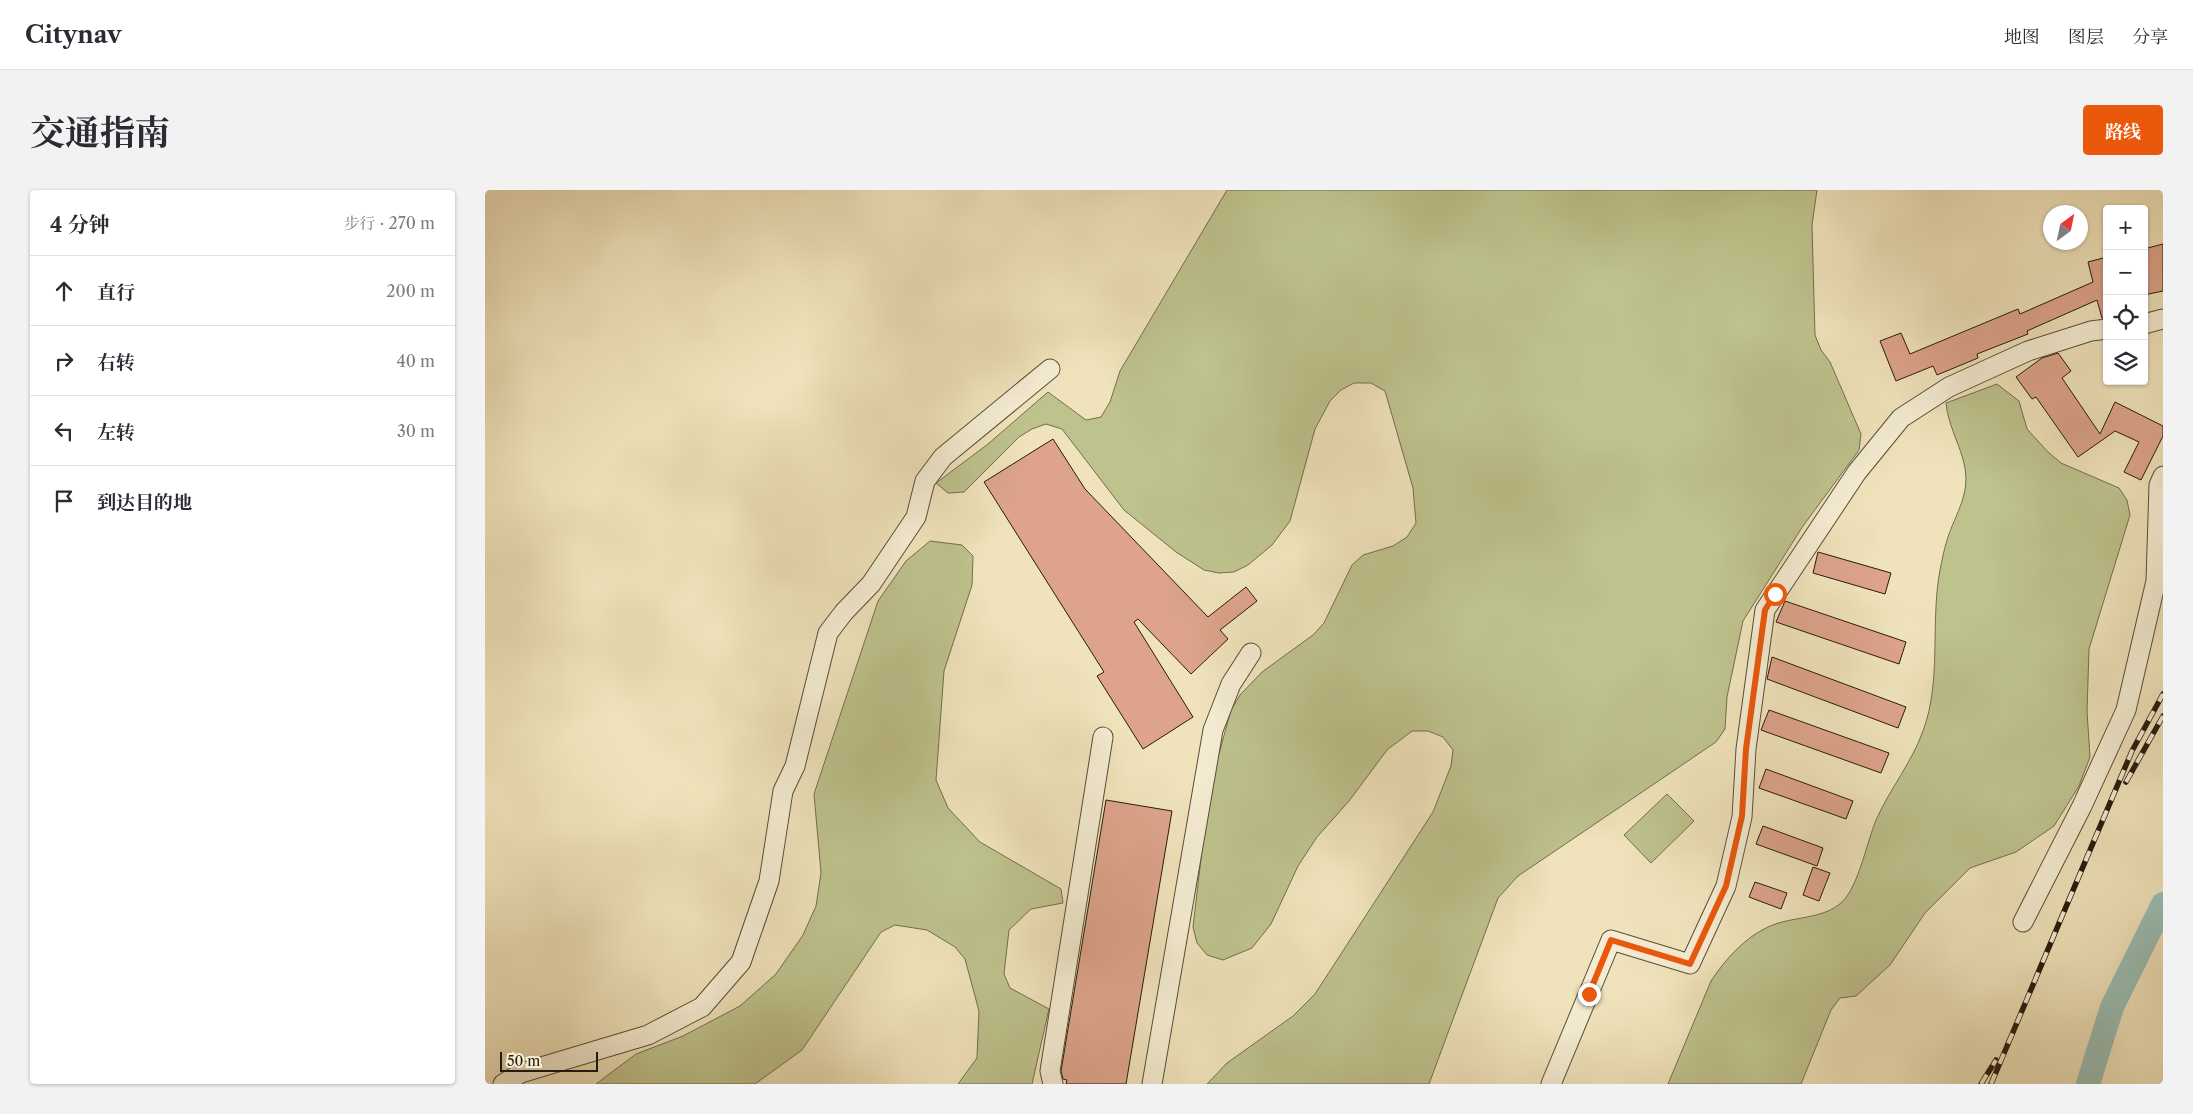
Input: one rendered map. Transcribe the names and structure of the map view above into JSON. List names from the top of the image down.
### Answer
{
  "scale_bar": "50 m",
  "north": "top right",
  "page": {
    "header": "Citynav",
    "nav": ["地图", "图层", "分享"],
    "title": "交通指南",
    "buttons": "路线",
    "heading": ["4 分钟", "步行 · 270 m"],
    "map_buttons": ["+", "−"],
    "list": [
      ["直行", "200 m"],
      ["右转", "40 m"],
      ["左转", "30 m"],
      "到达目的地"
    ],
    "scale": "50 m"
  }
}
